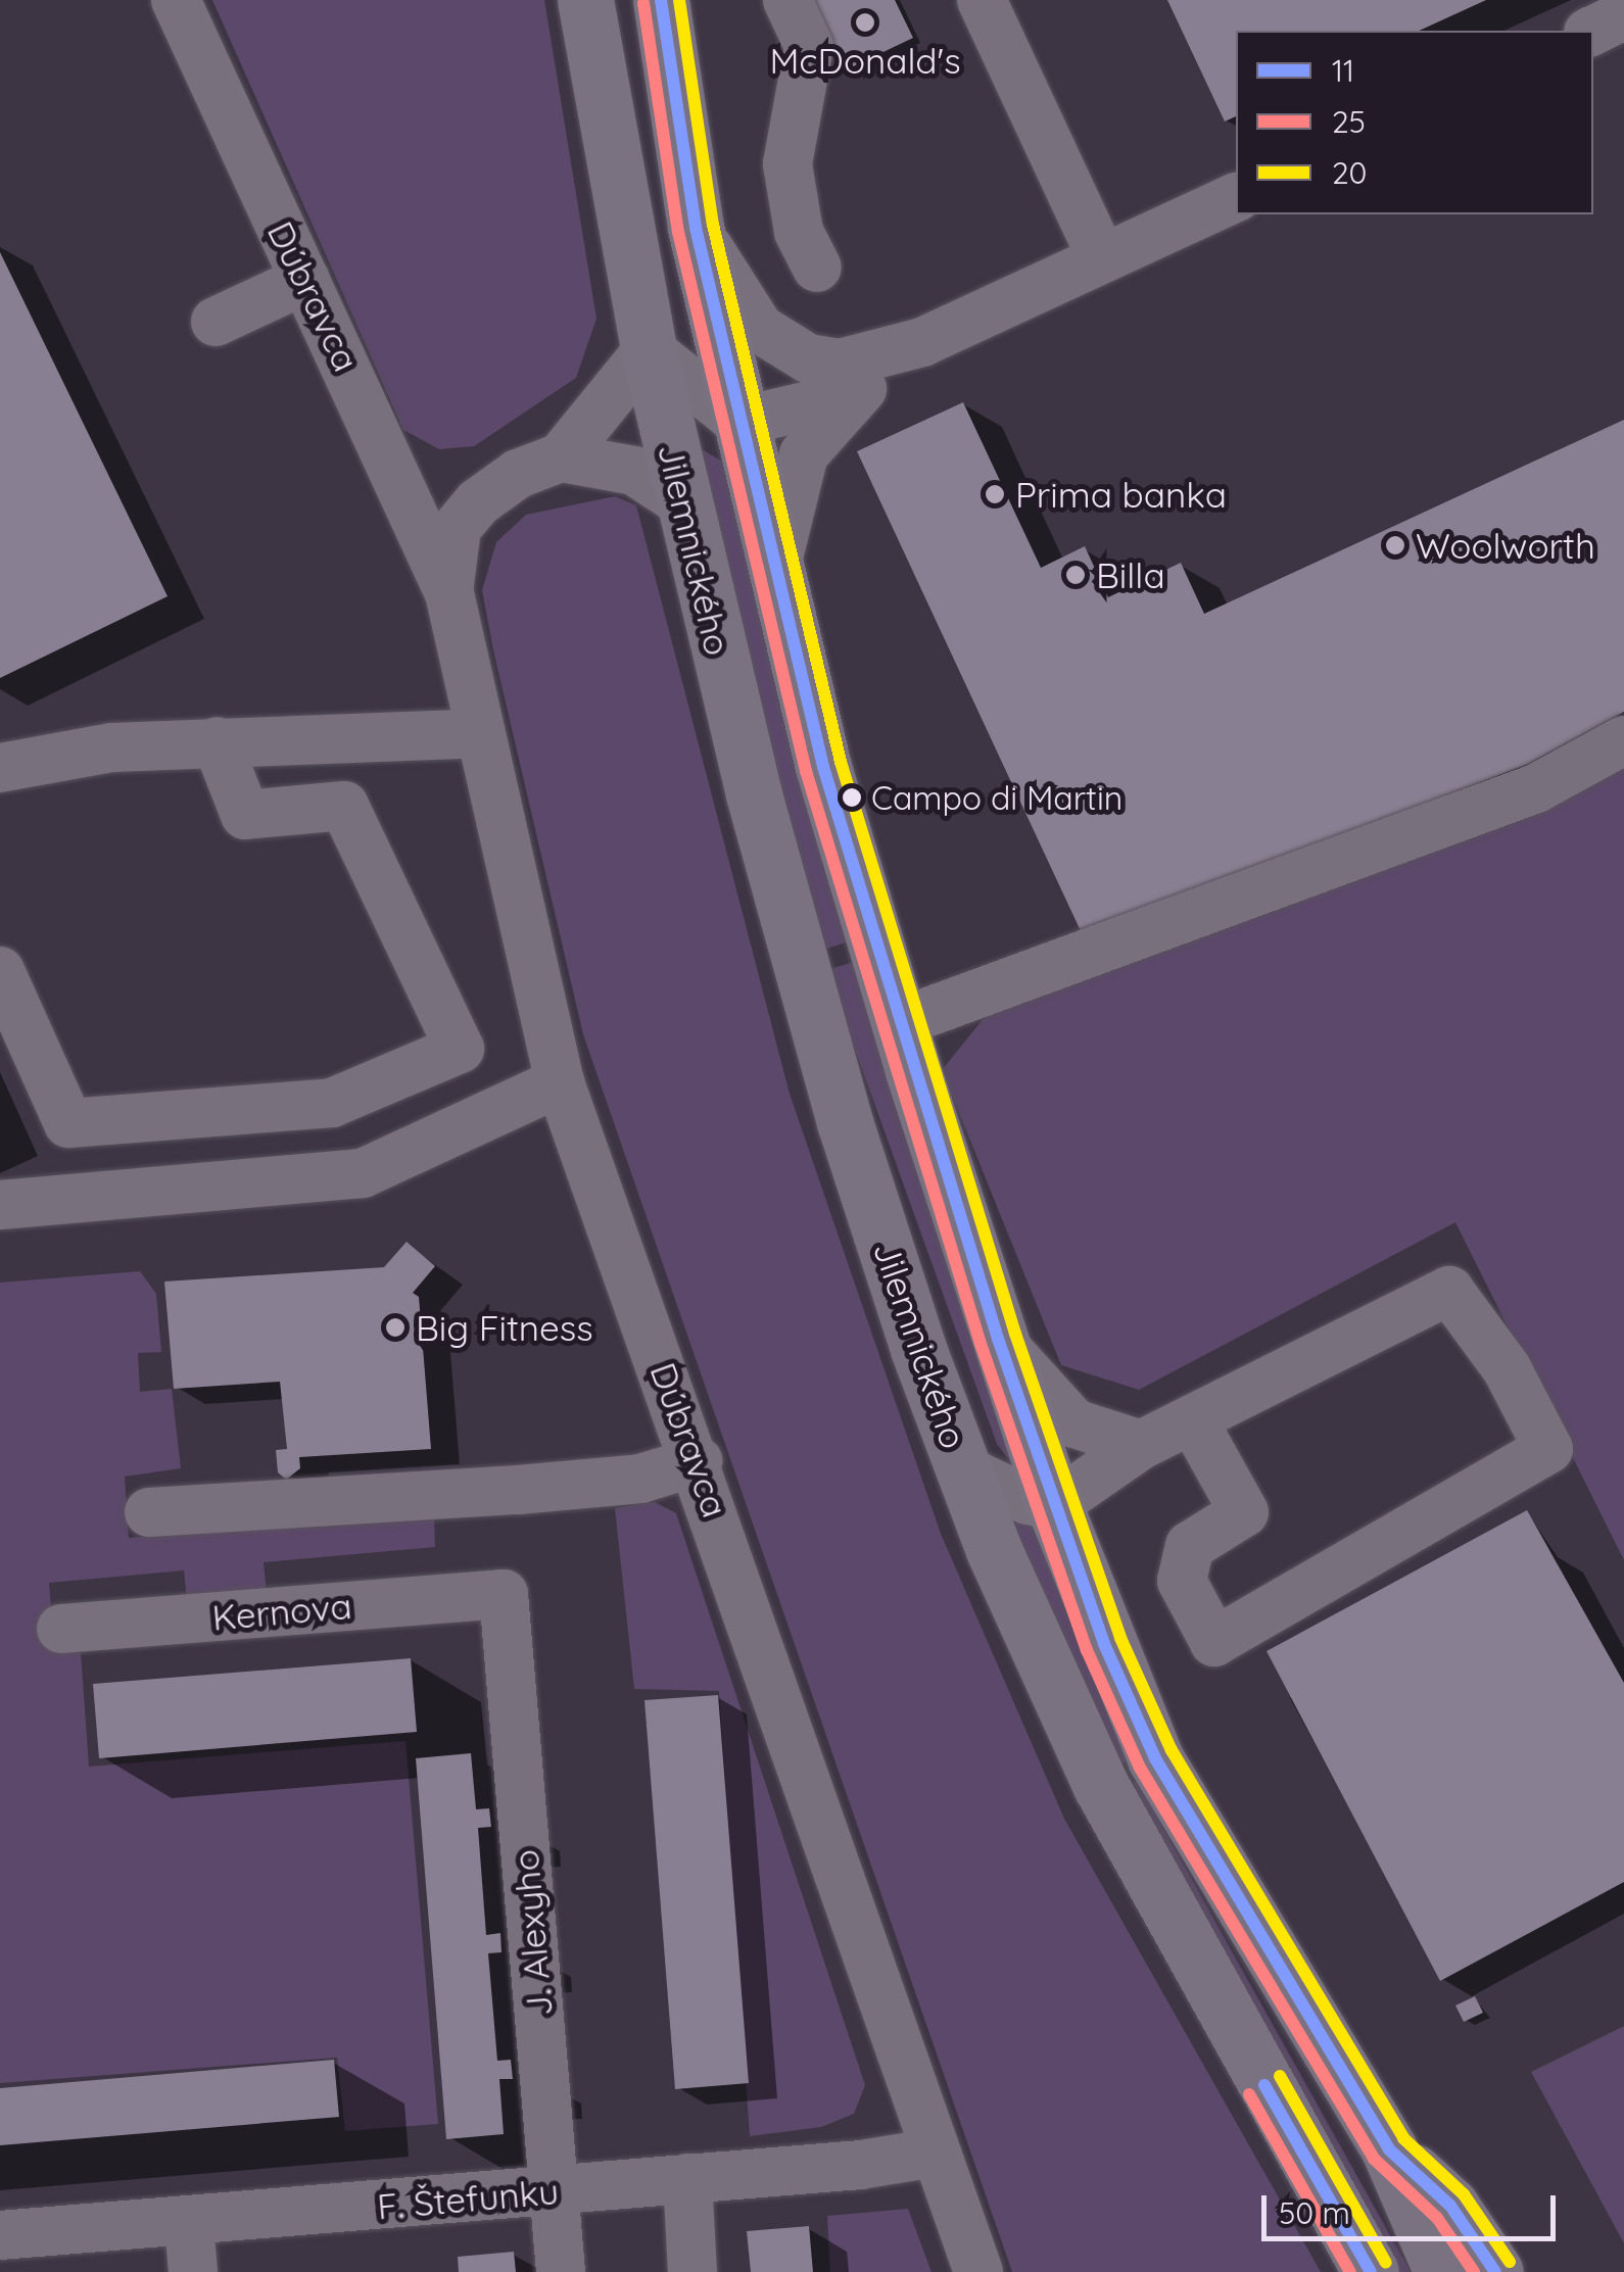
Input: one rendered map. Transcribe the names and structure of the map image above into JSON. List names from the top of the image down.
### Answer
{
  "streets": {
    "main road": ["Jilemnického"],
    "street": [
      "Dúbravca",
      "Kernova",
      "J. Alexyho",
      "F. Štefunku"
    ]
  },
  "crossings": [
    ["Dúbravca", "Jilemnického"],
    ["Dúbravca", "F. Štefunku"],
    ["Kernova", "J. Alexyho"],
    ["J. Alexyho", "F. Štefunku"]
  ],
  "places": [
    "McDonald's",
    "Prima banka",
    "Woolworth",
    "Billa",
    "Campo di Martin",
    "Big Fitness"
  ],
  "lines": ["transit line 11", "transit line 20", "transit line 25"],
  "legend": ["11", "25", "20"],
  "scale_bar": "50 m"
}
